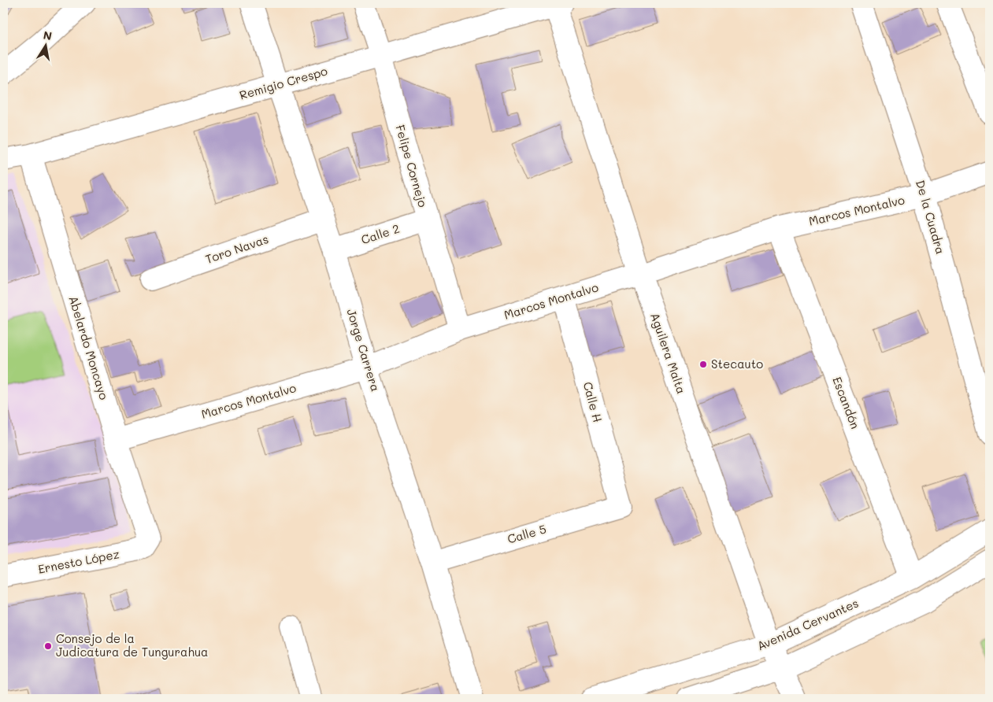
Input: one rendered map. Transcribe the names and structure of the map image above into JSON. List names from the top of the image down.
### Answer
{
  "streets": {
    "street": [
      "Remigio Crespo",
      "Felipe Cornejo",
      "Marcos Montalvo",
      "De la Cuadra",
      "Calle 2",
      "Toro Navas",
      "Abelardo Moncayo",
      "Jorge Carrera",
      "Aguilera Malta",
      "Calle H",
      "Escandón",
      "Calle 5",
      "Ernesto López",
      "Avenida Cervantes"
    ]
  },
  "crossings": [
    ["Remigio Crespo", "Felipe Cornejo"],
    ["Remigio Crespo", "Abelardo Moncayo"],
    ["Remigio Crespo", "Jorge Carrera"],
    ["Remigio Crespo", "Aguilera Malta"],
    ["Felipe Cornejo", "Marcos Montalvo"],
    ["Felipe Cornejo", "Calle 2"],
    ["Marcos Montalvo", "De la Cuadra"],
    ["Marcos Montalvo", "Abelardo Moncayo"],
    ["Marcos Montalvo", "Jorge Carrera"],
    ["Marcos Montalvo", "Aguilera Malta"],
    ["Marcos Montalvo", "Calle H"],
    ["Marcos Montalvo", "Escandón"],
    ["Calle 2", "Jorge Carrera"],
    ["Toro Navas", "Jorge Carrera"],
    ["Abelardo Moncayo", "Ernesto López"],
    ["Jorge Carrera", "Calle 5"],
    ["Aguilera Malta", "Avenida Cervantes"],
    ["Calle H", "Calle 5"],
    ["Escandón", "Avenida Cervantes"]
  ],
  "places": ["Stecauto", "Consejo de la Judicatura de Tungurahua"],
  "north": "top"
}
